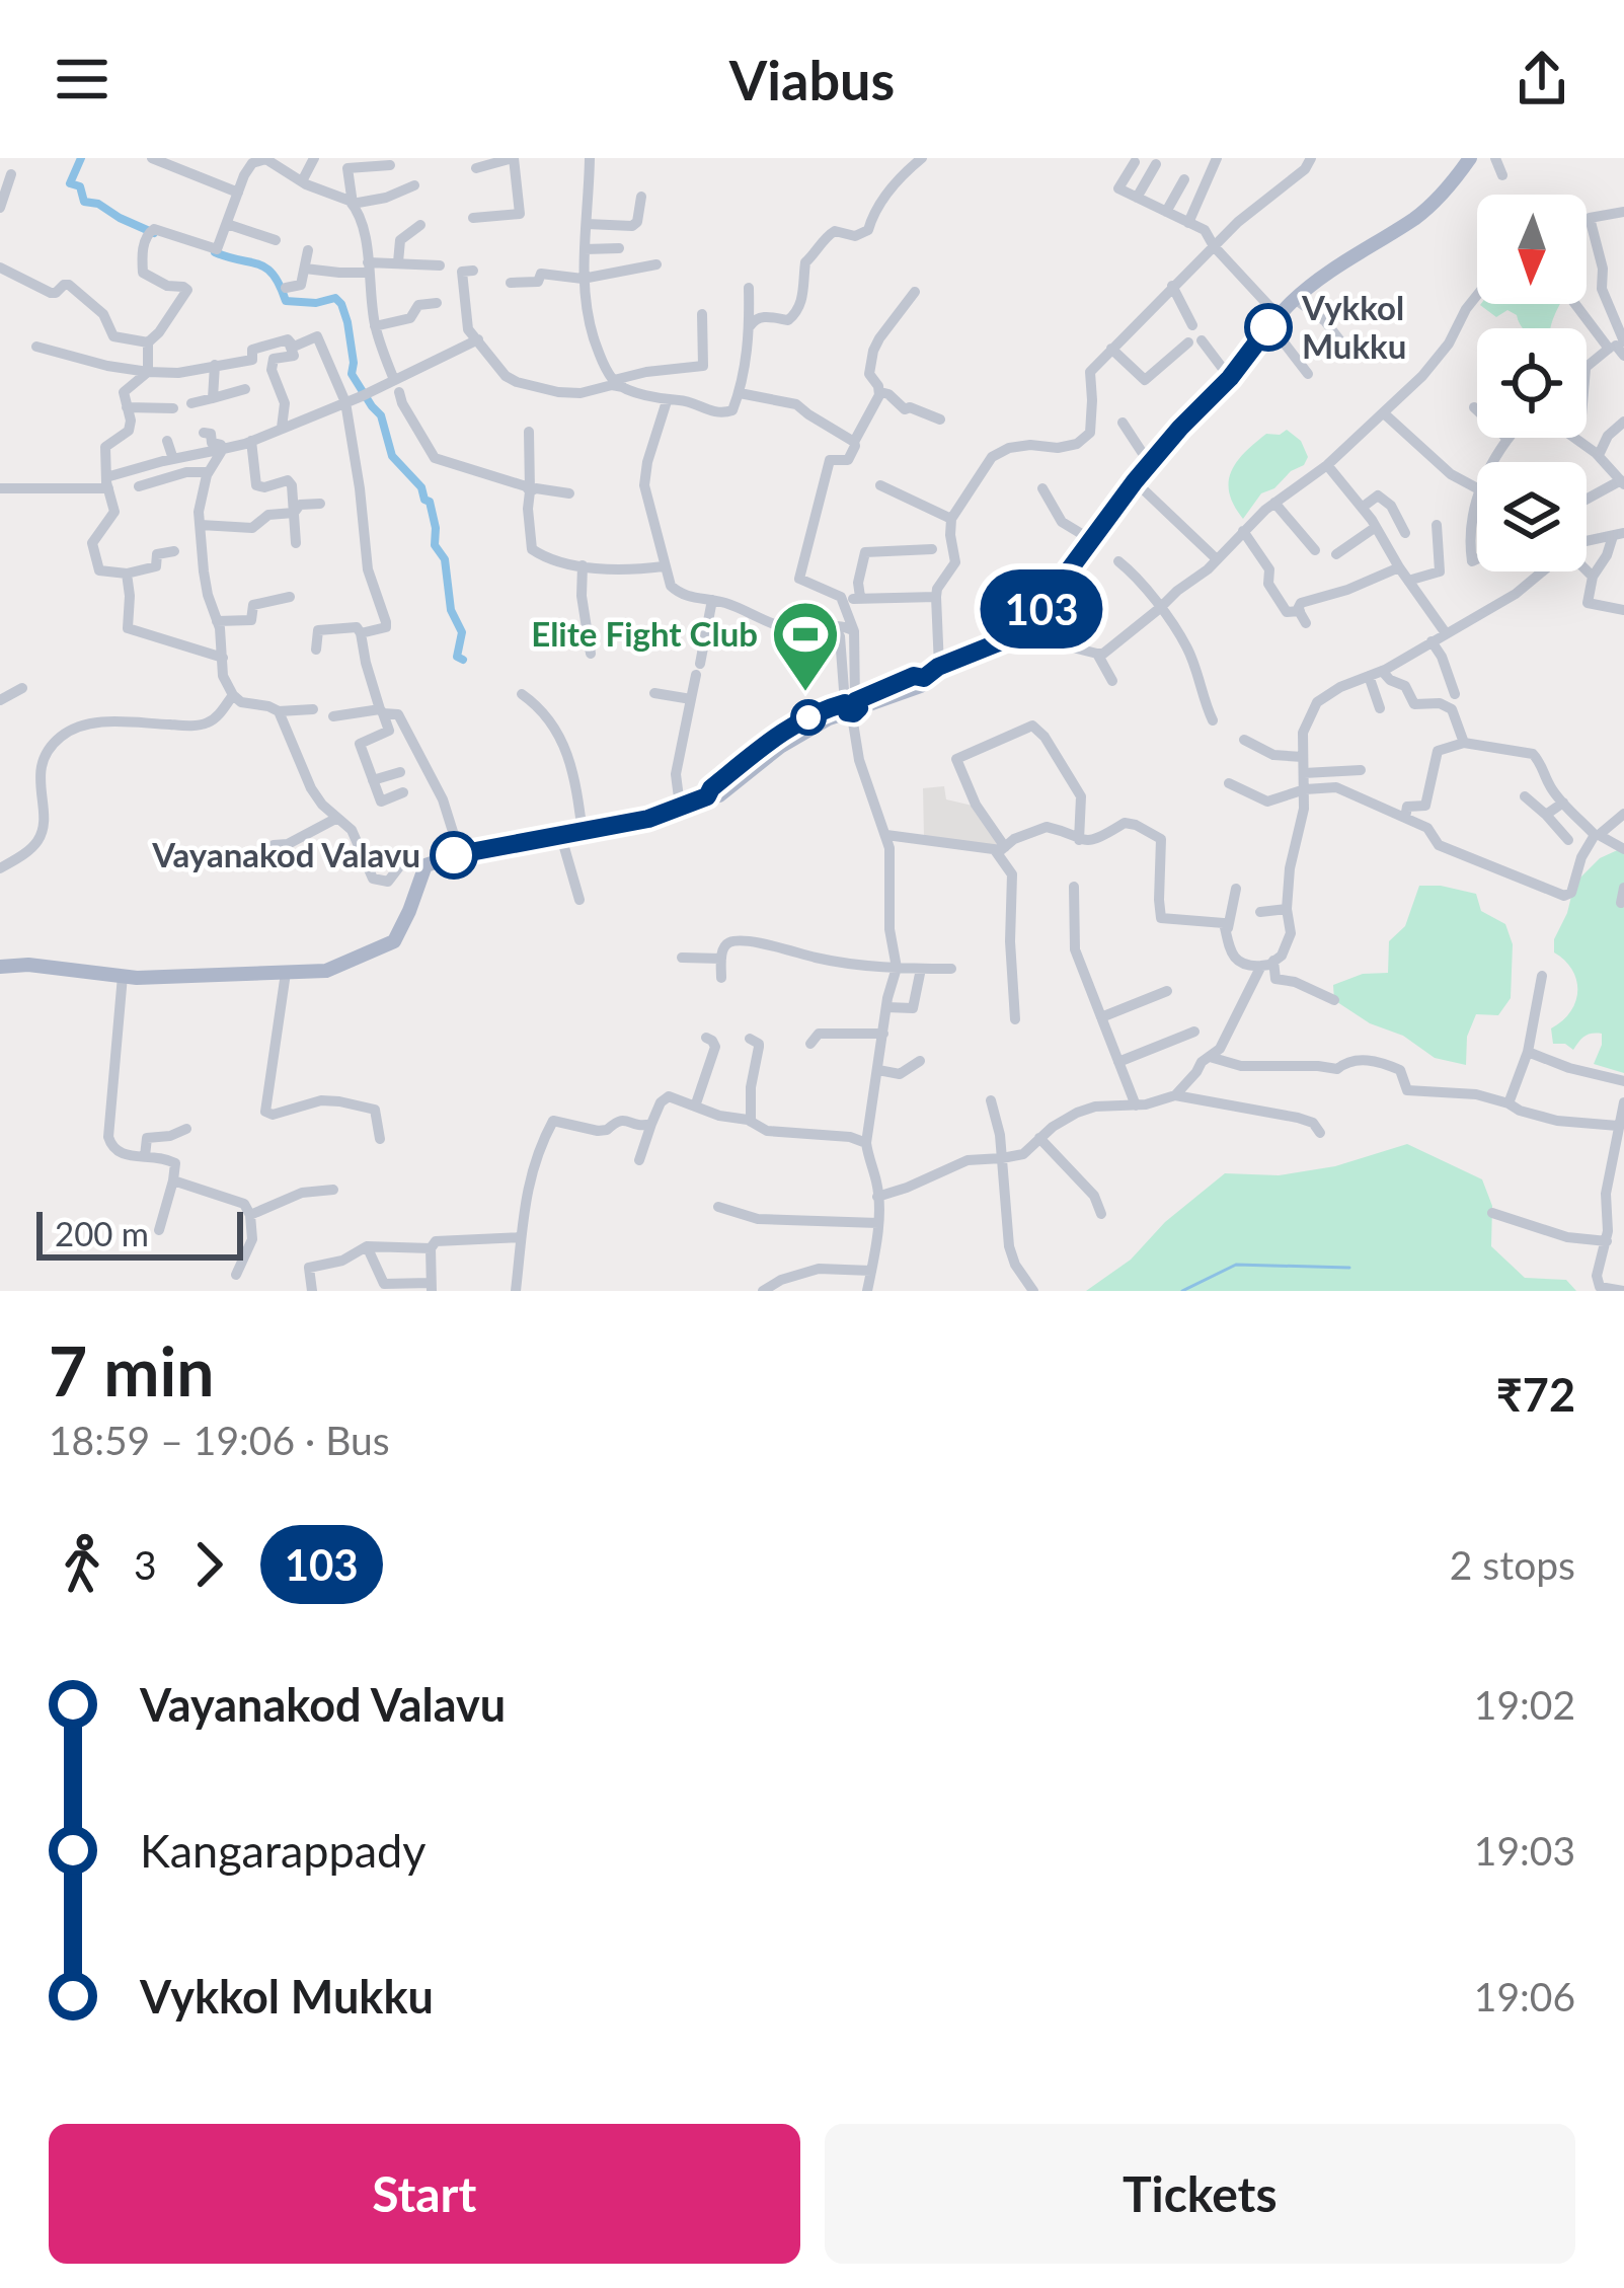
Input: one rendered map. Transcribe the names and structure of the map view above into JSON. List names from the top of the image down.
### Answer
{
  "places": {
    "other": ["Vykkol Mukku", "Vayanakod Valavu"],
    "sports": ["Elite Fight Club"]
  },
  "lines": ["bus line 103"],
  "scale_bar": "200 m",
  "north": "bottom",
  "page": {
    "header": "Viabus",
    "on_map": "103",
    "scale": "200 m",
    "heading": ["7 min", "18:59 – 19:06 · Bus", "₹72"],
    "legs": ["3", "103", "2 stops"],
    "list": [
      {
        "name": "Vayanakod Valavu",
        "value": "19:02"
      },
      {
        "name": "Kangarappady",
        "value": "19:03"
      },
      {
        "name": "Vykkol Mukku",
        "value": "19:06"
      }
    ],
    "buttons": ["Start", "Tickets"]
  }
}
